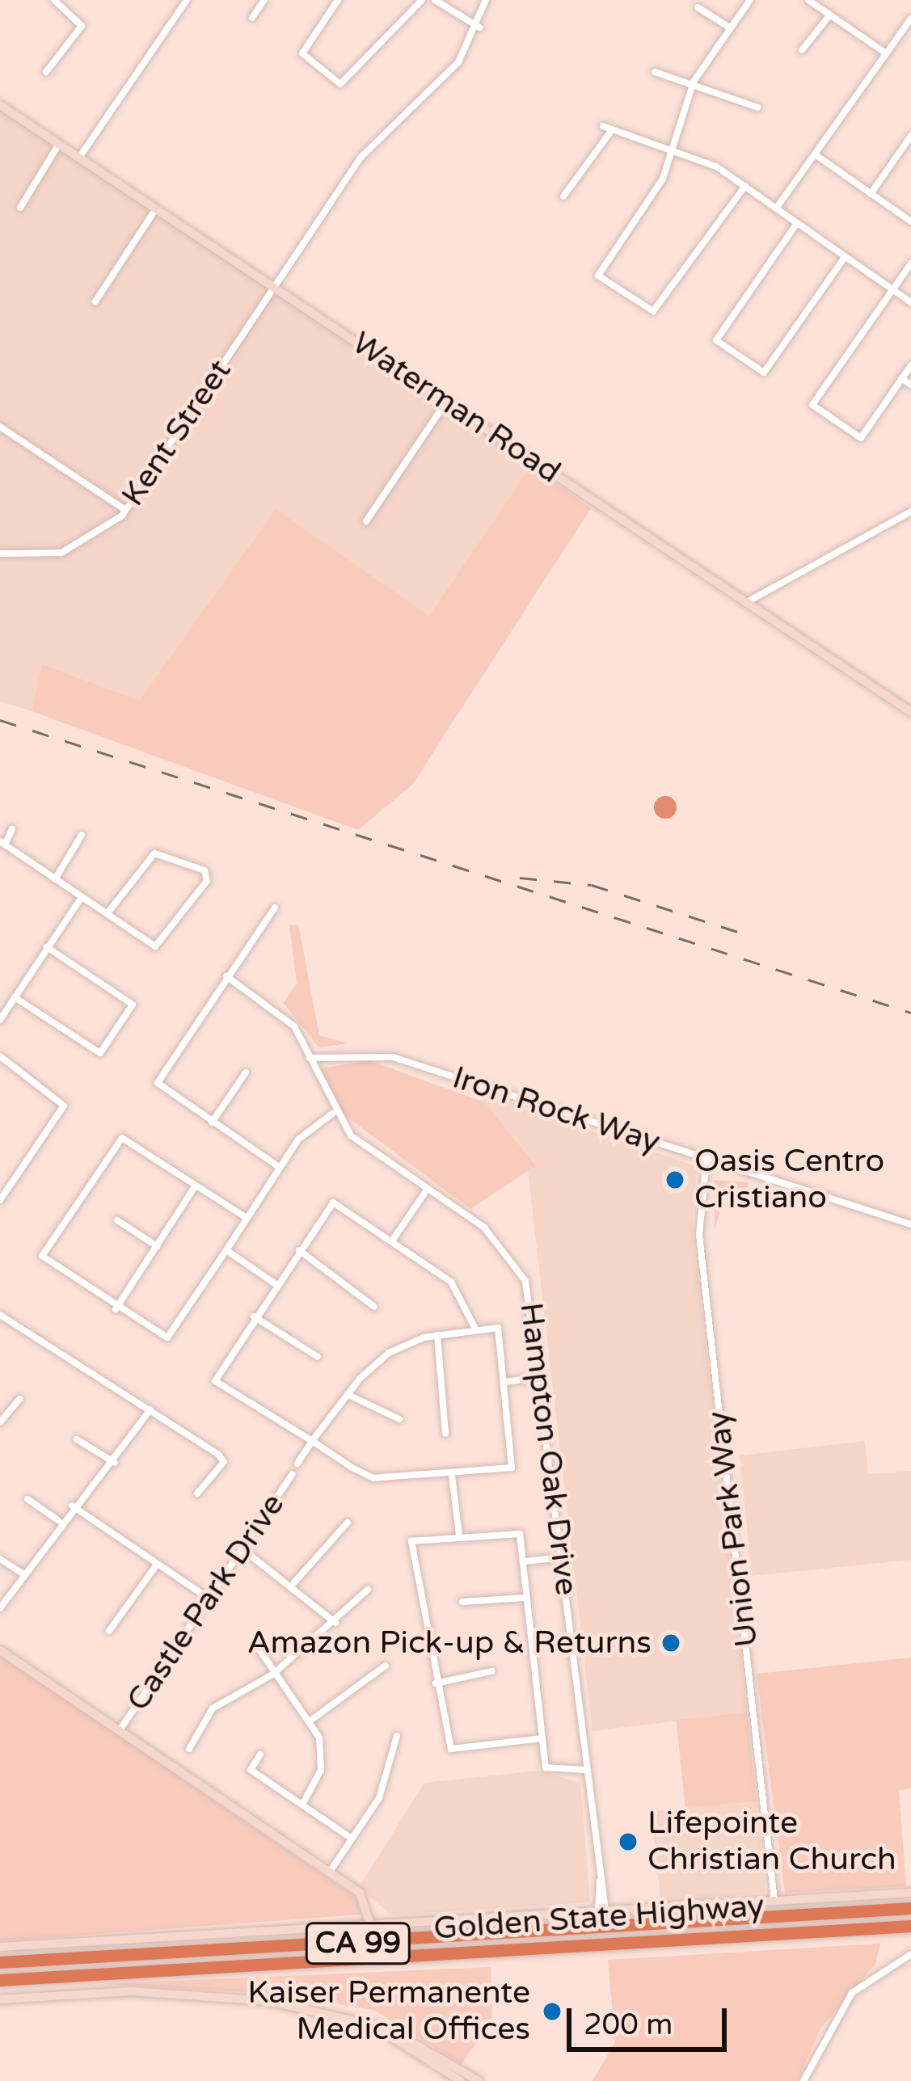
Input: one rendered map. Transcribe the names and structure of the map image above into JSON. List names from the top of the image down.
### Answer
{
  "streets": {
    "highway": ["Golden State Highway", "CA 99"],
    "main road": ["Waterman Road"],
    "street": [
      "Kent Street",
      "Iron Rock Way",
      "Hampton Oak Drive",
      "Union Park Way",
      "Castle Park Drive"
    ]
  },
  "crossings": [
    ["Waterman Road", "Kent Street"],
    ["Iron Rock Way", "Hampton Oak Drive"],
    ["Iron Rock Way", "Union Park Way"]
  ],
  "places": [
    "Oasis Centro Cristiano",
    "Amazon Pick-up & Returns",
    "Lifepointe Christian Church",
    "Kaiser Permanente Medical Offices"
  ],
  "scale_bar": "200 m"
}
